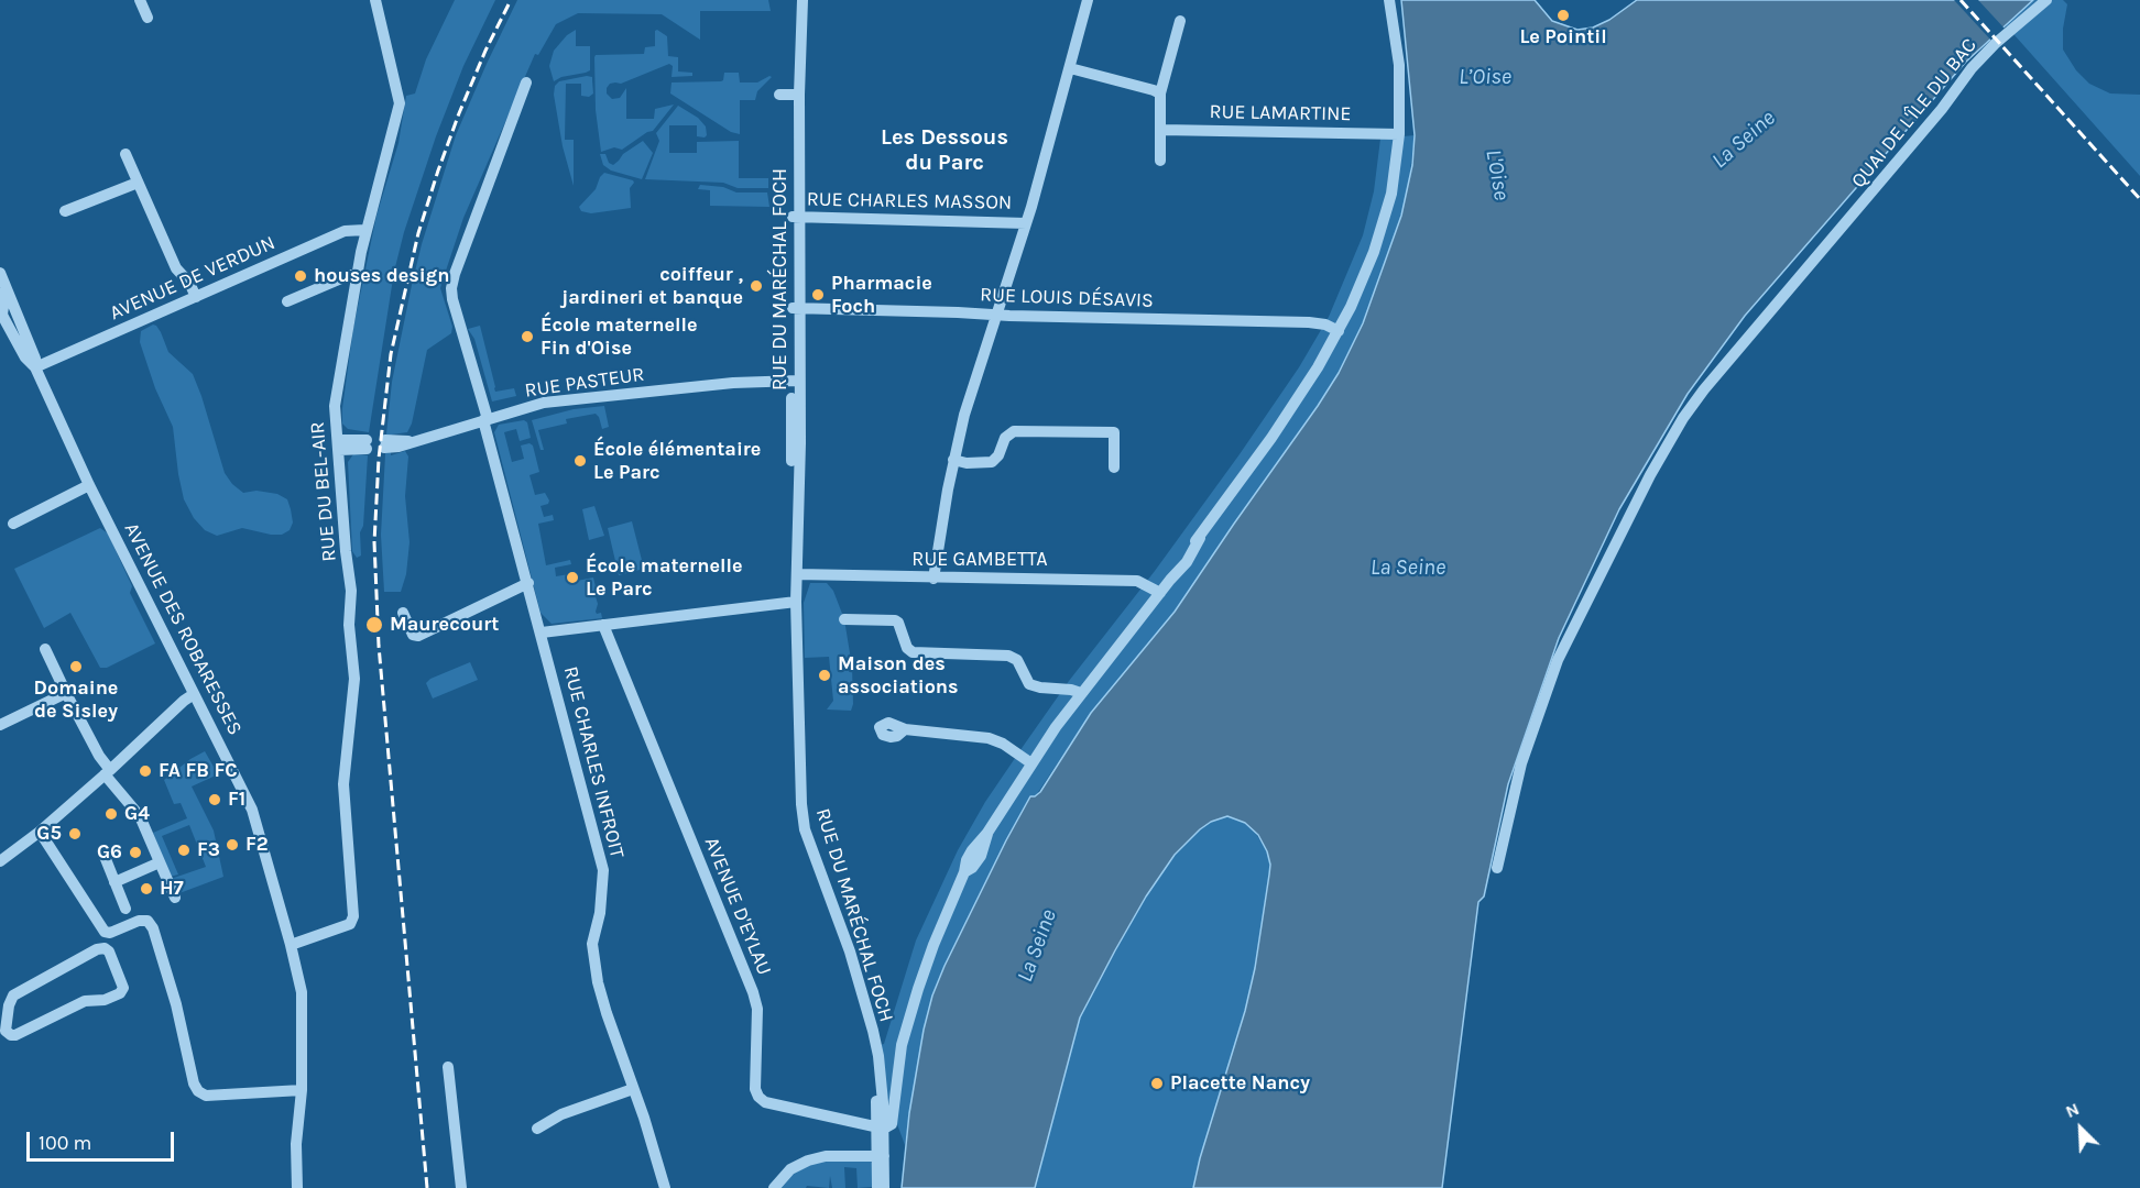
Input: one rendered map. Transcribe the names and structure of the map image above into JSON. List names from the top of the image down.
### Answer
{
  "streets": {
    "street": [
      "RUE LAMARTINE",
      "QUAI DE L'ÎLE DU BAC",
      "RUE CHARLES MASSON",
      "AVENUE DE VERDUN",
      "RUE DU MARÉCHAL FOCH",
      "RUE LOUIS DÉSAVIS",
      "RUE PASTEUR",
      "RUE DU BEL-AIR",
      "RUE GAMBETTA",
      "AVENUE DES ROBARESSES",
      "RUE CHARLES INFROIT",
      "AVENUE D'EYLAU"
    ]
  },
  "crossings": [
    ["RUE CHARLES MASSON", "RUE DU MARÉCHAL FOCH"],
    ["AVENUE DE VERDUN", "RUE DU BEL-AIR"],
    ["AVENUE DE VERDUN", "AVENUE DES ROBARESSES"],
    ["RUE DU MARÉCHAL FOCH", "RUE LOUIS DÉSAVIS"],
    ["RUE DU MARÉCHAL FOCH", "RUE PASTEUR"],
    ["RUE DU MARÉCHAL FOCH", "RUE GAMBETTA"],
    ["RUE DU MARÉCHAL FOCH", "AVENUE D'EYLAU"],
    ["RUE PASTEUR", "RUE CHARLES INFROIT"],
    ["RUE DU BEL-AIR", "AVENUE DES ROBARESSES"]
  ],
  "districts": ["Les Dessous du Parc"],
  "water": ["L’Oise", "La Seine", "L'Oise"],
  "places": [
    "Le Pointil",
    "houses design",
    "coiffeur , jardineri et banque",
    "Pharmacie Foch",
    "École maternelle Fin d'Oise",
    "École élémentaire Le Parc",
    "École maternelle Le Parc",
    "Maurecourt",
    "Domaine de Sisley",
    "Maison des associations",
    "FA FB FC",
    "F1",
    "G4",
    "G5",
    "F2",
    "F3",
    "G6",
    "H7",
    "Placette Nancy"
  ],
  "scale_bar": "100 m",
  "north": "top left"
}
